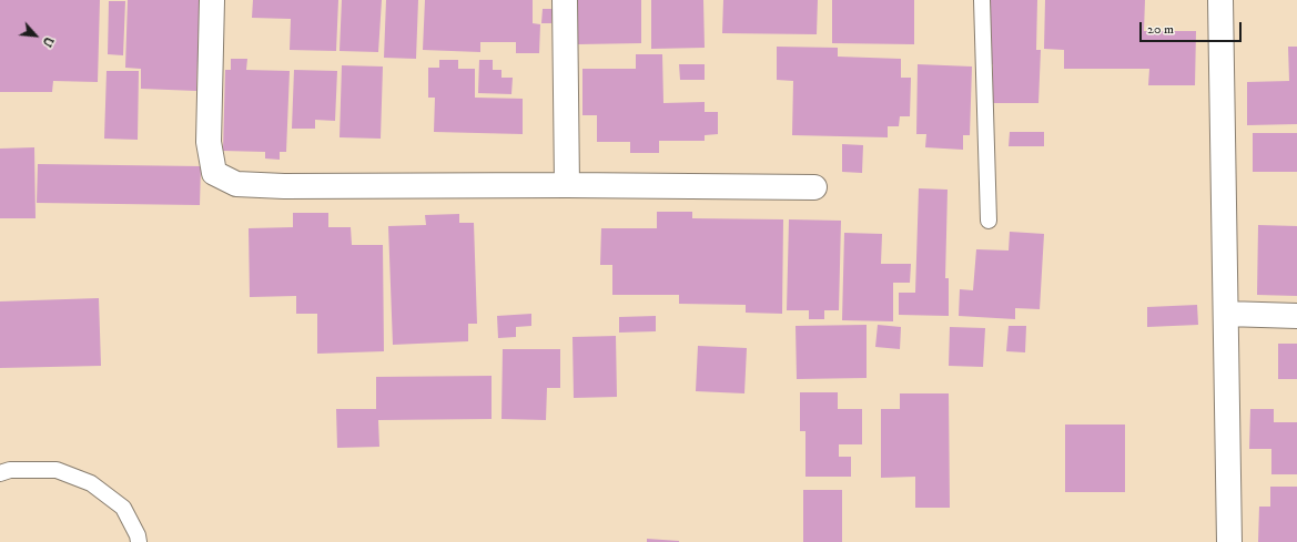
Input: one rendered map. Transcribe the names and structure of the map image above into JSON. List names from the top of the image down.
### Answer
{
  "scale_bar": "20 m",
  "north": "bottom right"
}
